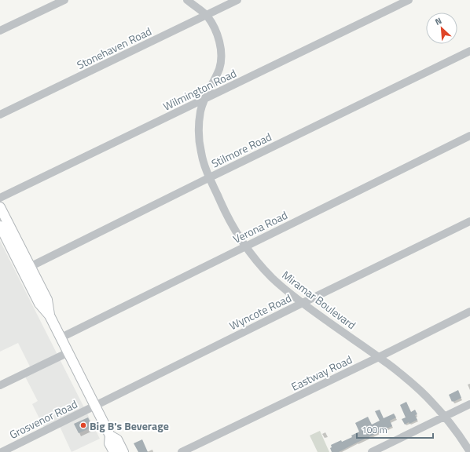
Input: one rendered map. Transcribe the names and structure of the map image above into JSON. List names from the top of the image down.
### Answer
{
  "streets": {
    "street": [
      "Stonehaven Road",
      "Wilmington Road",
      "Stilmore Road",
      "Verona Road",
      "Miramar Boulevard",
      "Wyncote Road",
      "Eastway Road",
      "Grosvenor Road"
    ]
  },
  "crossings": [
    ["Stonehaven Road", "Miramar Boulevard"],
    ["Wilmington Road", "Miramar Boulevard"],
    ["Stilmore Road", "Miramar Boulevard"],
    ["Verona Road", "Miramar Boulevard"],
    ["Miramar Boulevard", "Wyncote Road"],
    ["Miramar Boulevard", "Eastway Road"],
    ["Wyncote Road", "Grosvenor Road"]
  ],
  "places": ["Big B's Beverage"],
  "scale_bar": "100 m",
  "north": "top left"
}
